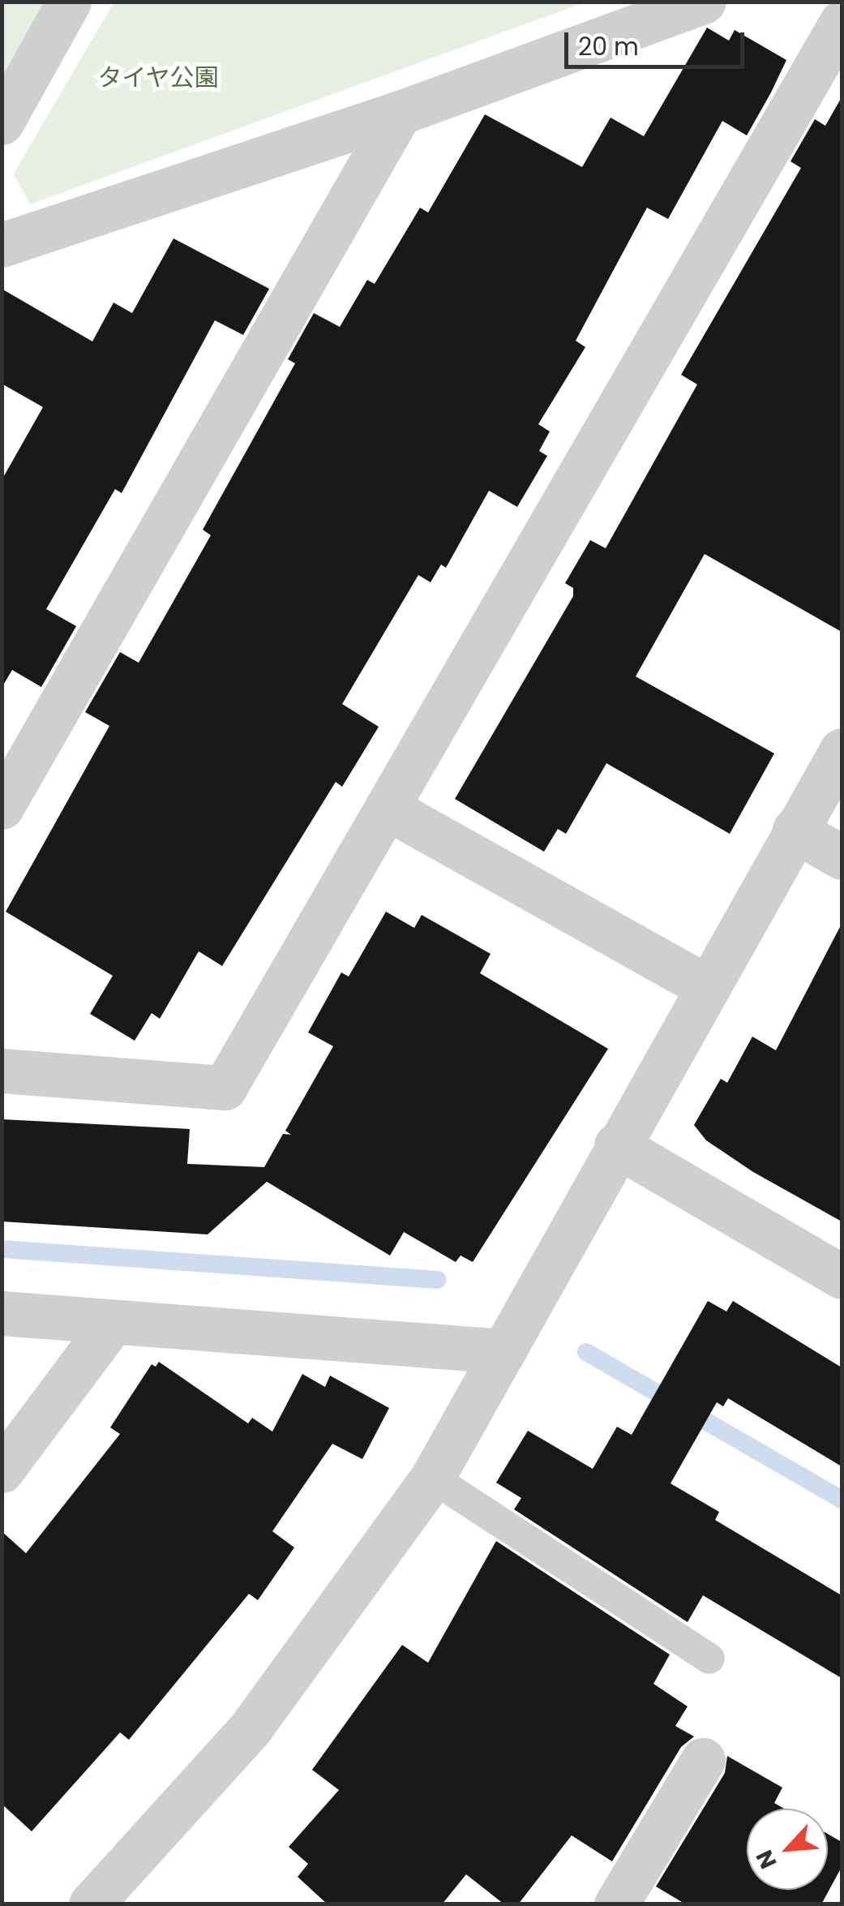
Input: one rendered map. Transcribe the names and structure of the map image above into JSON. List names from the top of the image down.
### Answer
{
  "parks": ["タイヤ公園"],
  "scale_bar": "20 m",
  "north": "bottom left"
}
